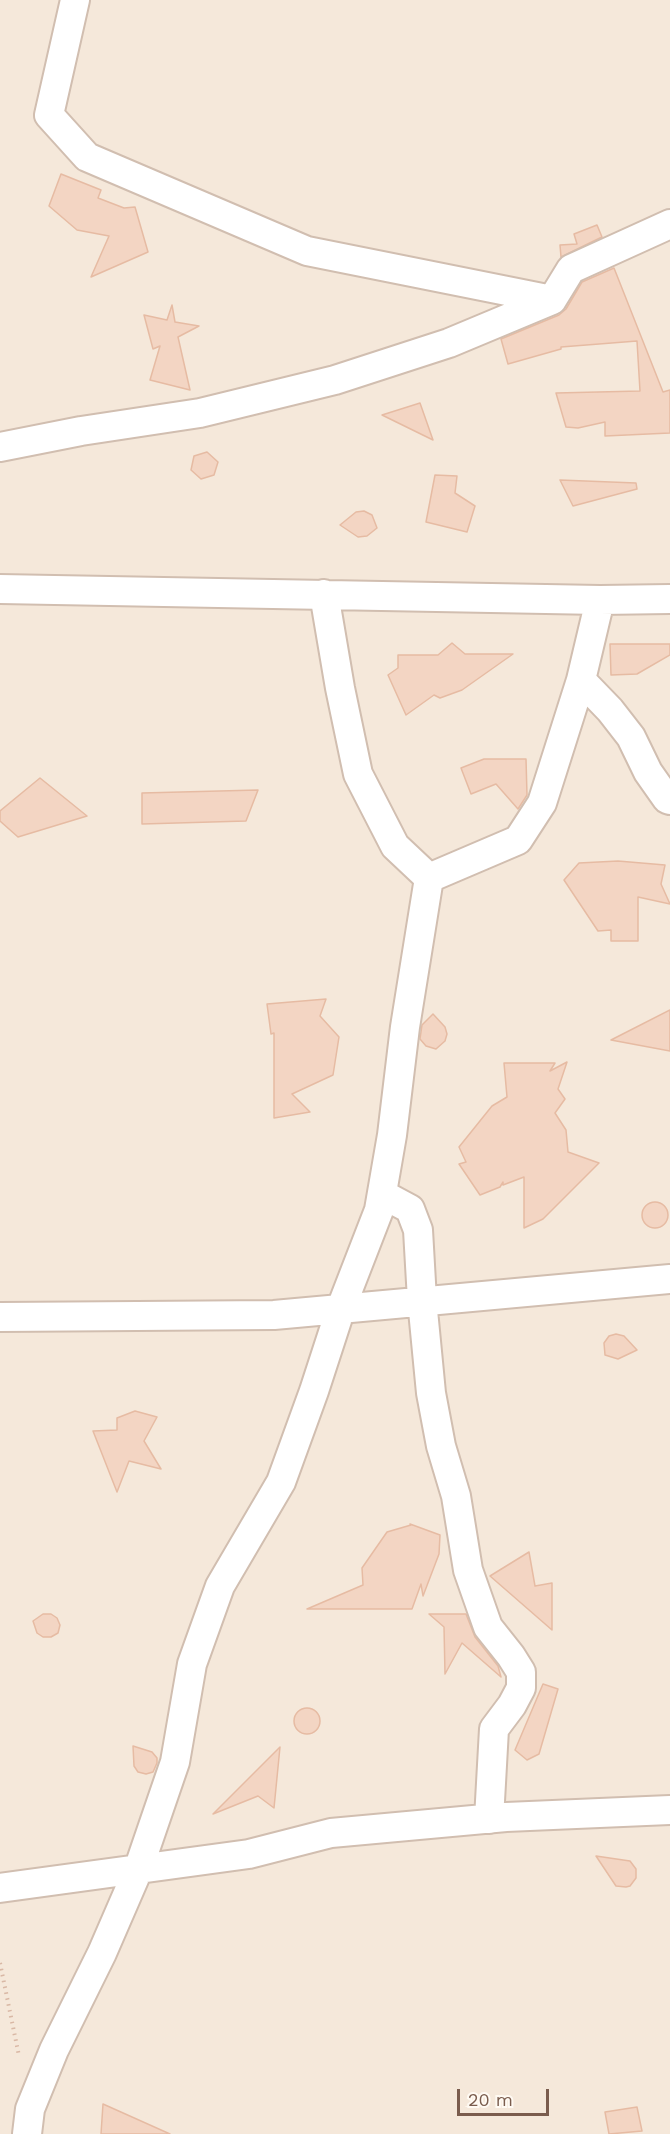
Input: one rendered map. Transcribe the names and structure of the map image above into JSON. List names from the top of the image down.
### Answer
{
  "scale_bar": "20 m"
}
